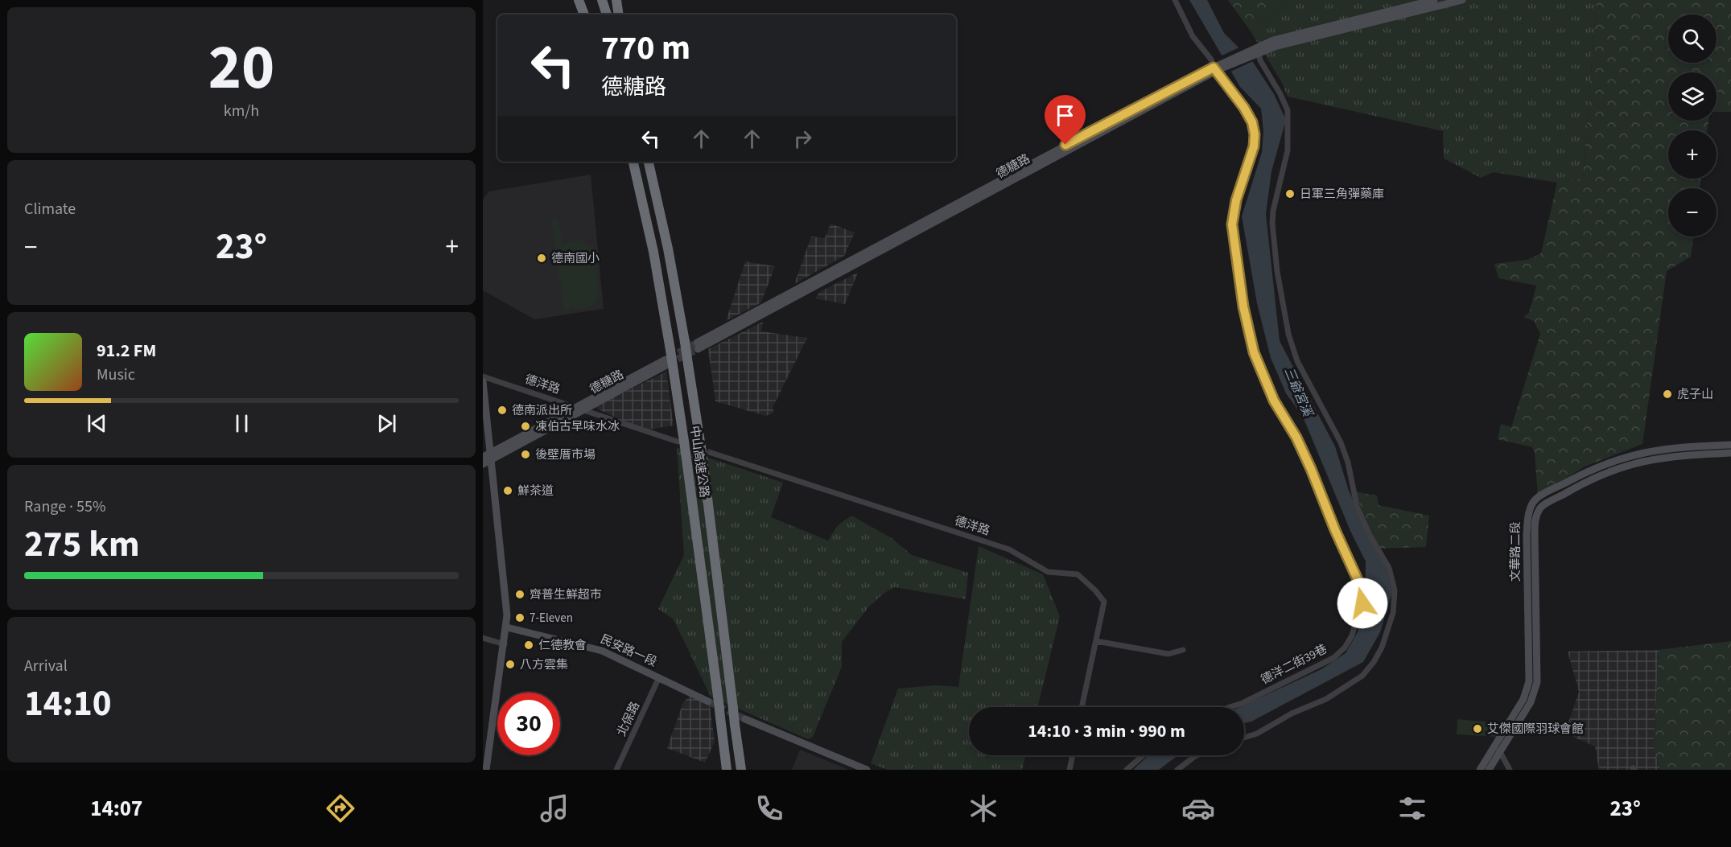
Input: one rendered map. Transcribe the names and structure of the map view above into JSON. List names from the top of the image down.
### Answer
{
  "streets": {
    "highway": ["中山高速公路"],
    "street": [
      "德糖路",
      "德洋路",
      "文華路二段",
      "民安路一段",
      "德洋二街39巷",
      "北保路"
    ]
  },
  "crossings": [
    ["德糖路", "德洋路"],
    ["德糖路", "中山高速公路"],
    ["德糖路", "德洋二街39巷"],
    ["德洋路", "中山高速公路"],
    ["中山高速公路", "民安路一段"],
    ["民安路一段", "北保路"]
  ],
  "water": ["三爺宮溪"],
  "places": [
    "日軍三角彈藥庫",
    "德南國小",
    "虎子山",
    "德南派出所",
    "凍伯古早味水冰",
    "後壁厝市場",
    "鮮茶道",
    "齊普生鮮超市",
    "7-Eleven",
    "仁德教會",
    "八方雲集",
    "艾傑國際羽球會館"
  ],
  "page": {
    "tile": [
      ["20", "km/h"],
      "Climate",
      ["Range · 55%", "275 km"],
      ["Arrival", "14:10"]
    ],
    "map_buttons": ["+", "−"],
    "turn": ["770 m", "德糖路"],
    "heat": ["−", "23°", "+"],
    "song": ["91.2 FM", "Music"],
    "limit": "30",
    "trip": "14:10 · 3 min · 990 m",
    "tabs": ["14:07", "23°"]
  }
}
